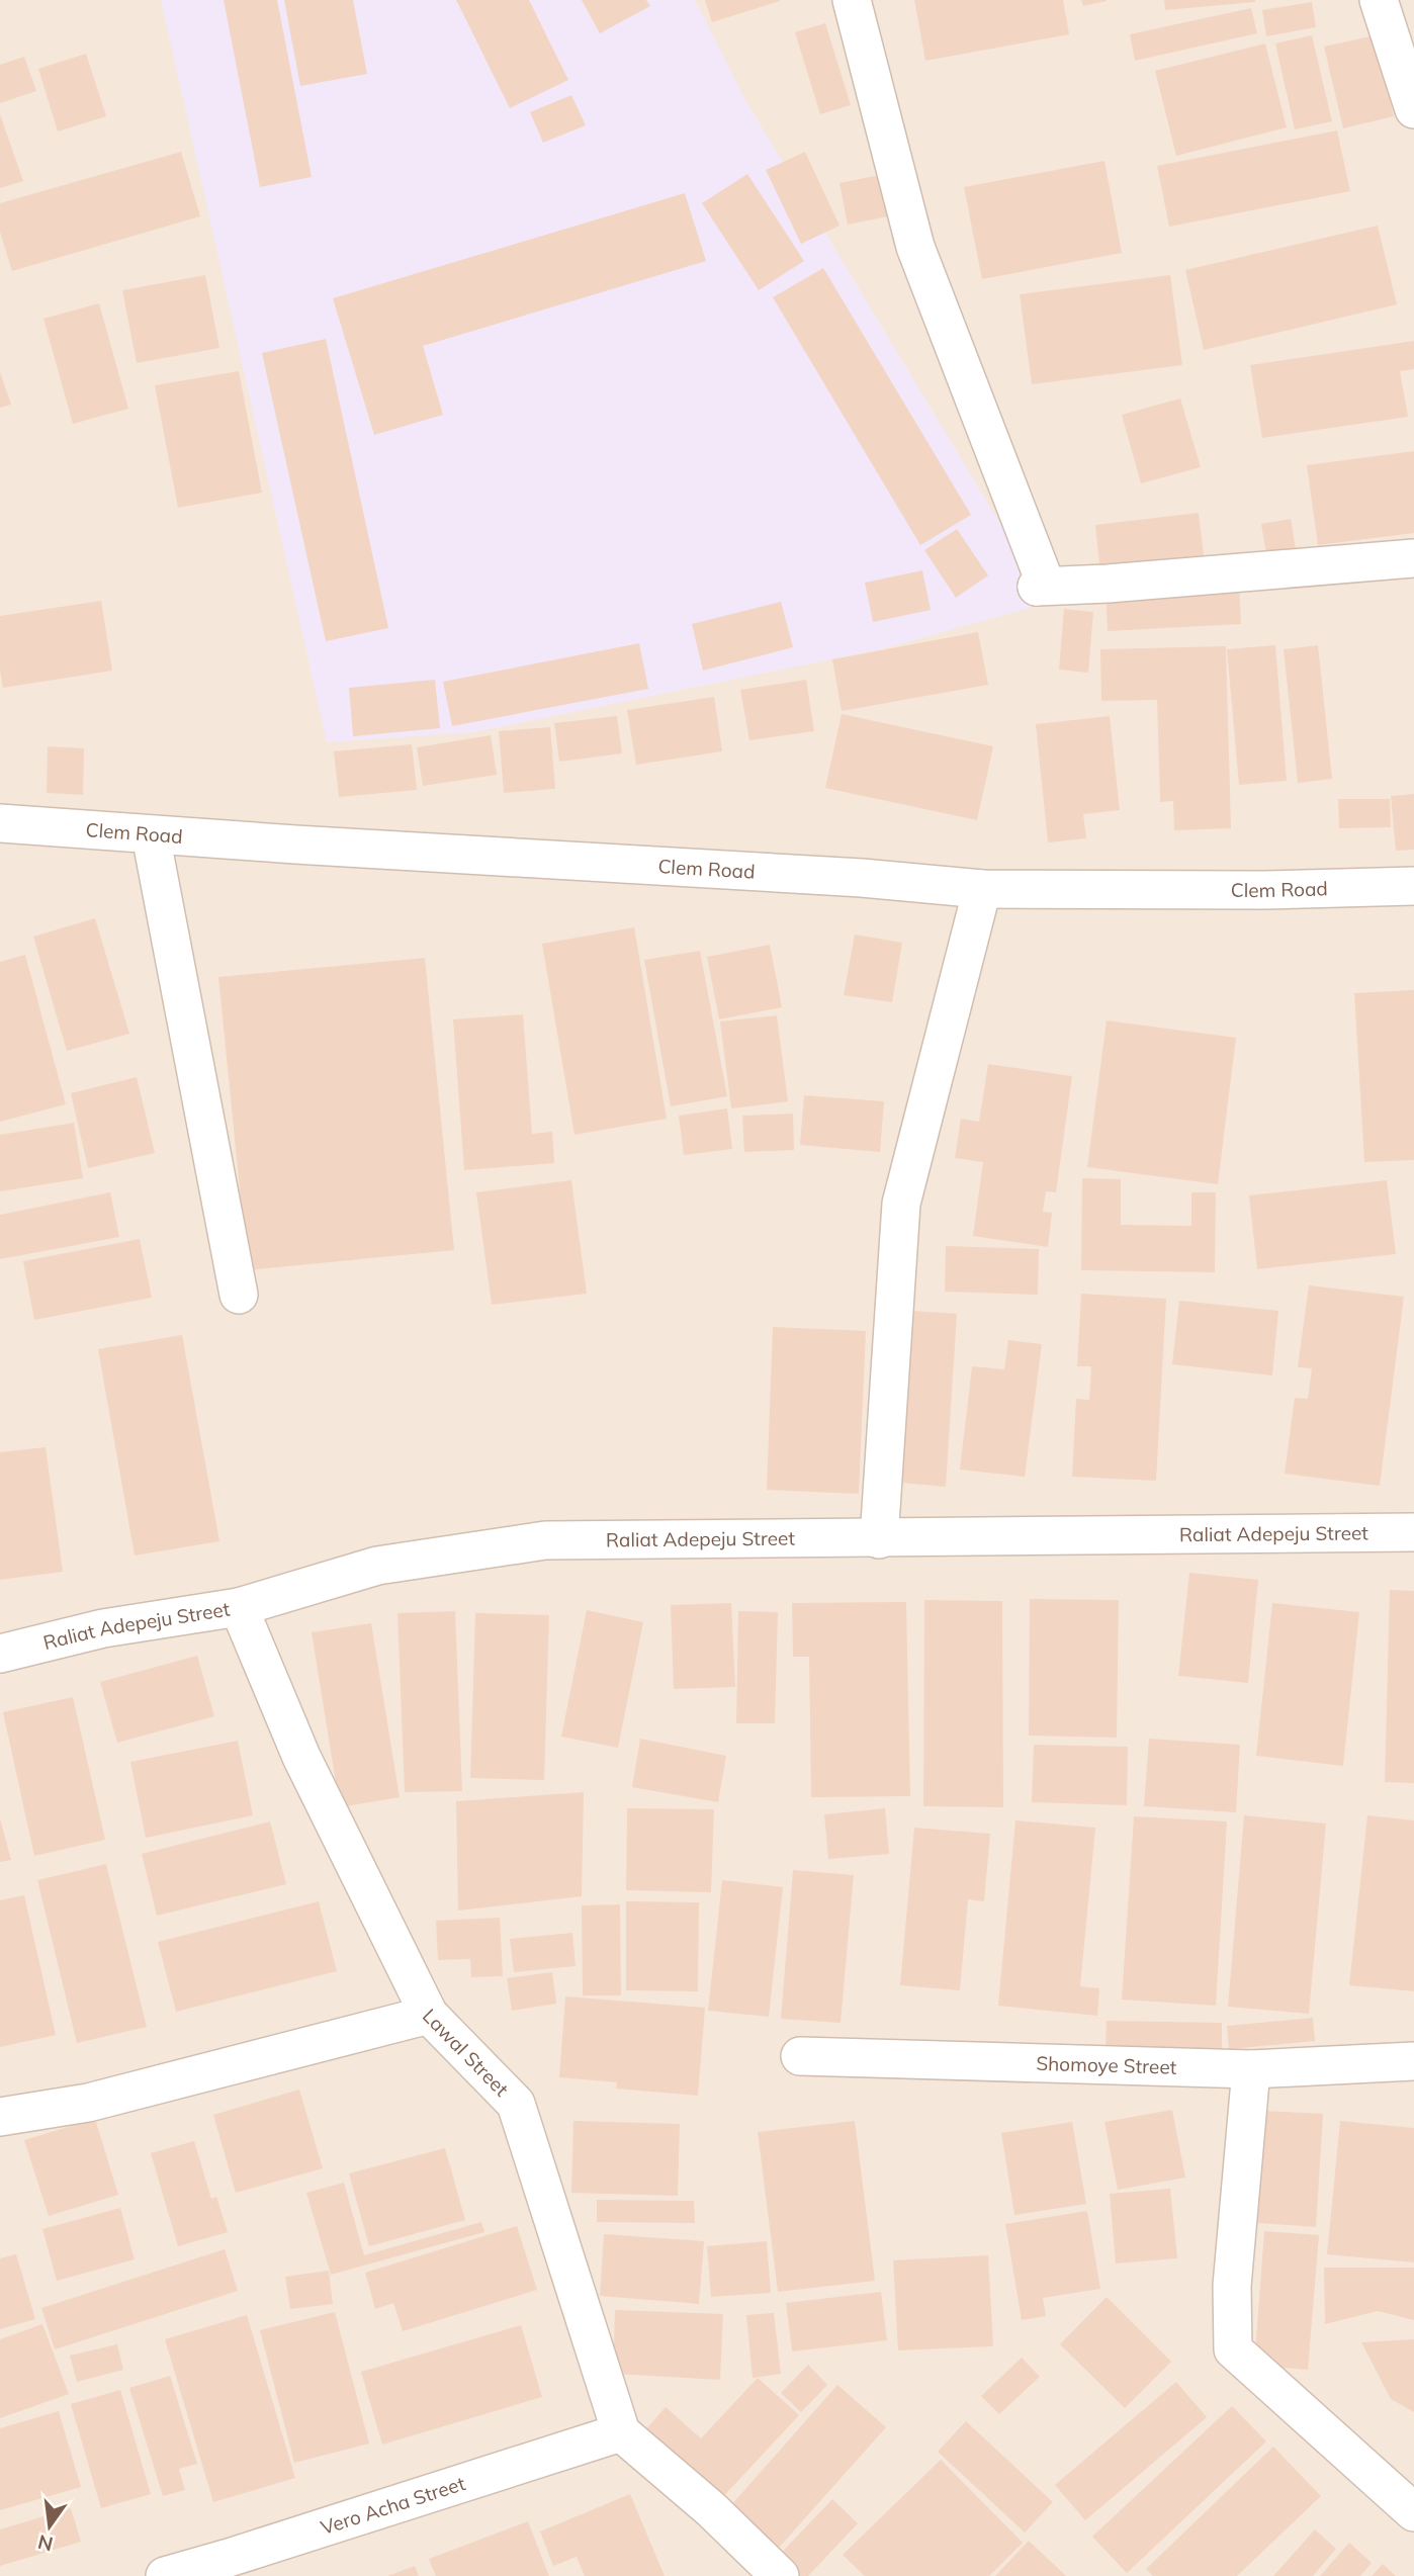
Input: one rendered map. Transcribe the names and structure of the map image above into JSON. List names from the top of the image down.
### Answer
{
  "streets": {
    "street": [
      "Clem Road",
      "Raliat Adepeju Street",
      "Lawal Street",
      "Shomoye Street",
      "Vero Acha Street"
    ]
  },
  "crossings": [
    ["Raliat Adepeju Street", "Lawal Street"],
    ["Lawal Street", "Vero Acha Street"]
  ],
  "north": "bottom"
}
